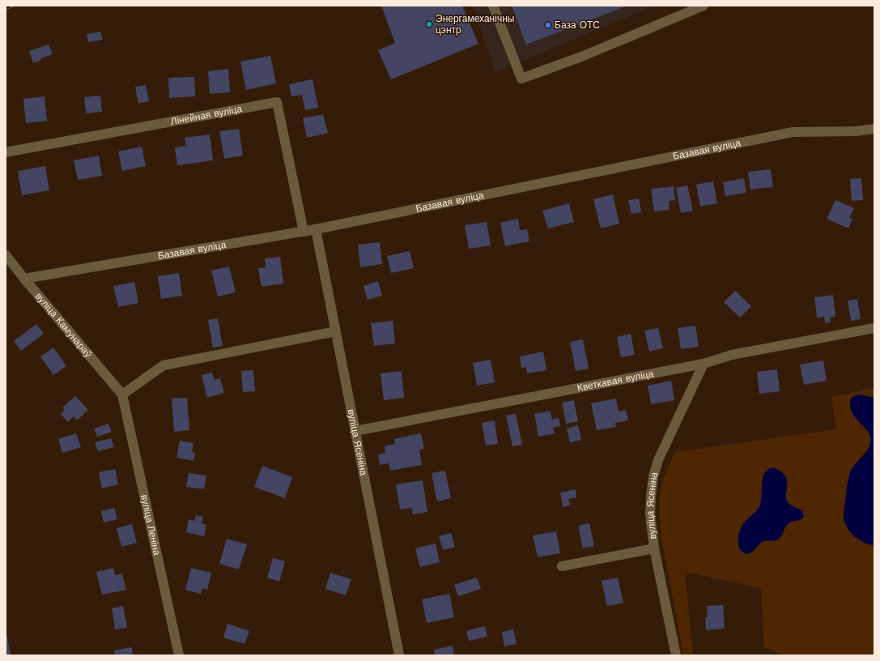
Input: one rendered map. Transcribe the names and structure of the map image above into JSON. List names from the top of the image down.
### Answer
{
  "streets": {
    "street": [
      "Лінейная вуліца",
      "Базавая вуліца",
      "вуліца Камунараў",
      "Кветкавая вуліца",
      "вуліца Ясеніна",
      "вуліца Леніна"
    ]
  },
  "crossings": [
    ["Лінейная вуліца", "Базавая вуліца"],
    ["Базавая вуліца", "вуліца Камунараў"],
    ["Базавая вуліца", "вуліца Ясеніна"],
    ["вуліца Камунараў", "вуліца Леніна"],
    ["Кветкавая вуліца", "вуліца Ясеніна"]
  ],
  "places": ["Энергамеханічны цэнтр", "База ОТС"]
}
